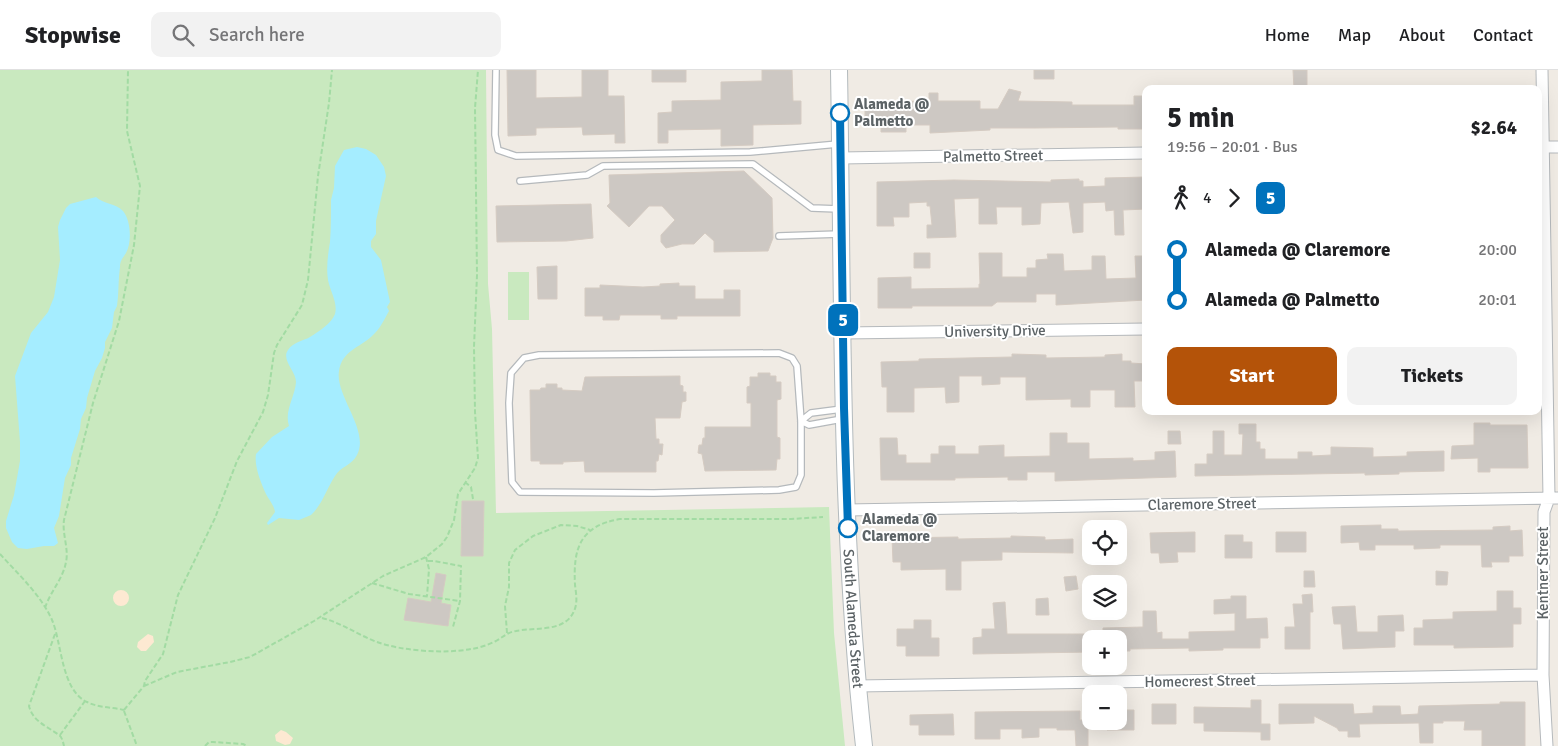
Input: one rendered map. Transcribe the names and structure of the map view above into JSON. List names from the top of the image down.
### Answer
{
  "streets": {
    "main road": ["South Alameda Street"],
    "street": [
      "Palmetto Street",
      "University Drive",
      "Claremore Street",
      "Kentner Street",
      "Homecrest Street"
    ]
  },
  "crossings": [
    ["Palmetto Street", "South Alameda Street"],
    ["University Drive", "South Alameda Street"],
    ["Claremore Street", "Kentner Street"],
    ["Claremore Street", "South Alameda Street"],
    ["Kentner Street", "Homecrest Street"],
    ["South Alameda Street", "Homecrest Street"]
  ],
  "places": ["Alameda @ Palmetto", "Alameda @ Claremore"],
  "lines": ["bus line 5"],
  "page": {
    "header": "Stopwise",
    "search": "Search here",
    "nav": [
      "Home",
      "Map",
      "About",
      "Contact"
    ],
    "on_map": "5",
    "heading": ["5 min", "19:56 – 20:01 · Bus", "$2.64"],
    "legs": ["4", "5"],
    "list": [
      {
        "name": "Alameda @ Claremore",
        "value": "20:00"
      },
      {
        "name": "Alameda @ Palmetto",
        "value": "20:01"
      }
    ],
    "buttons": ["Start", "Tickets"],
    "map_buttons": ["+", "−"]
  }
}
